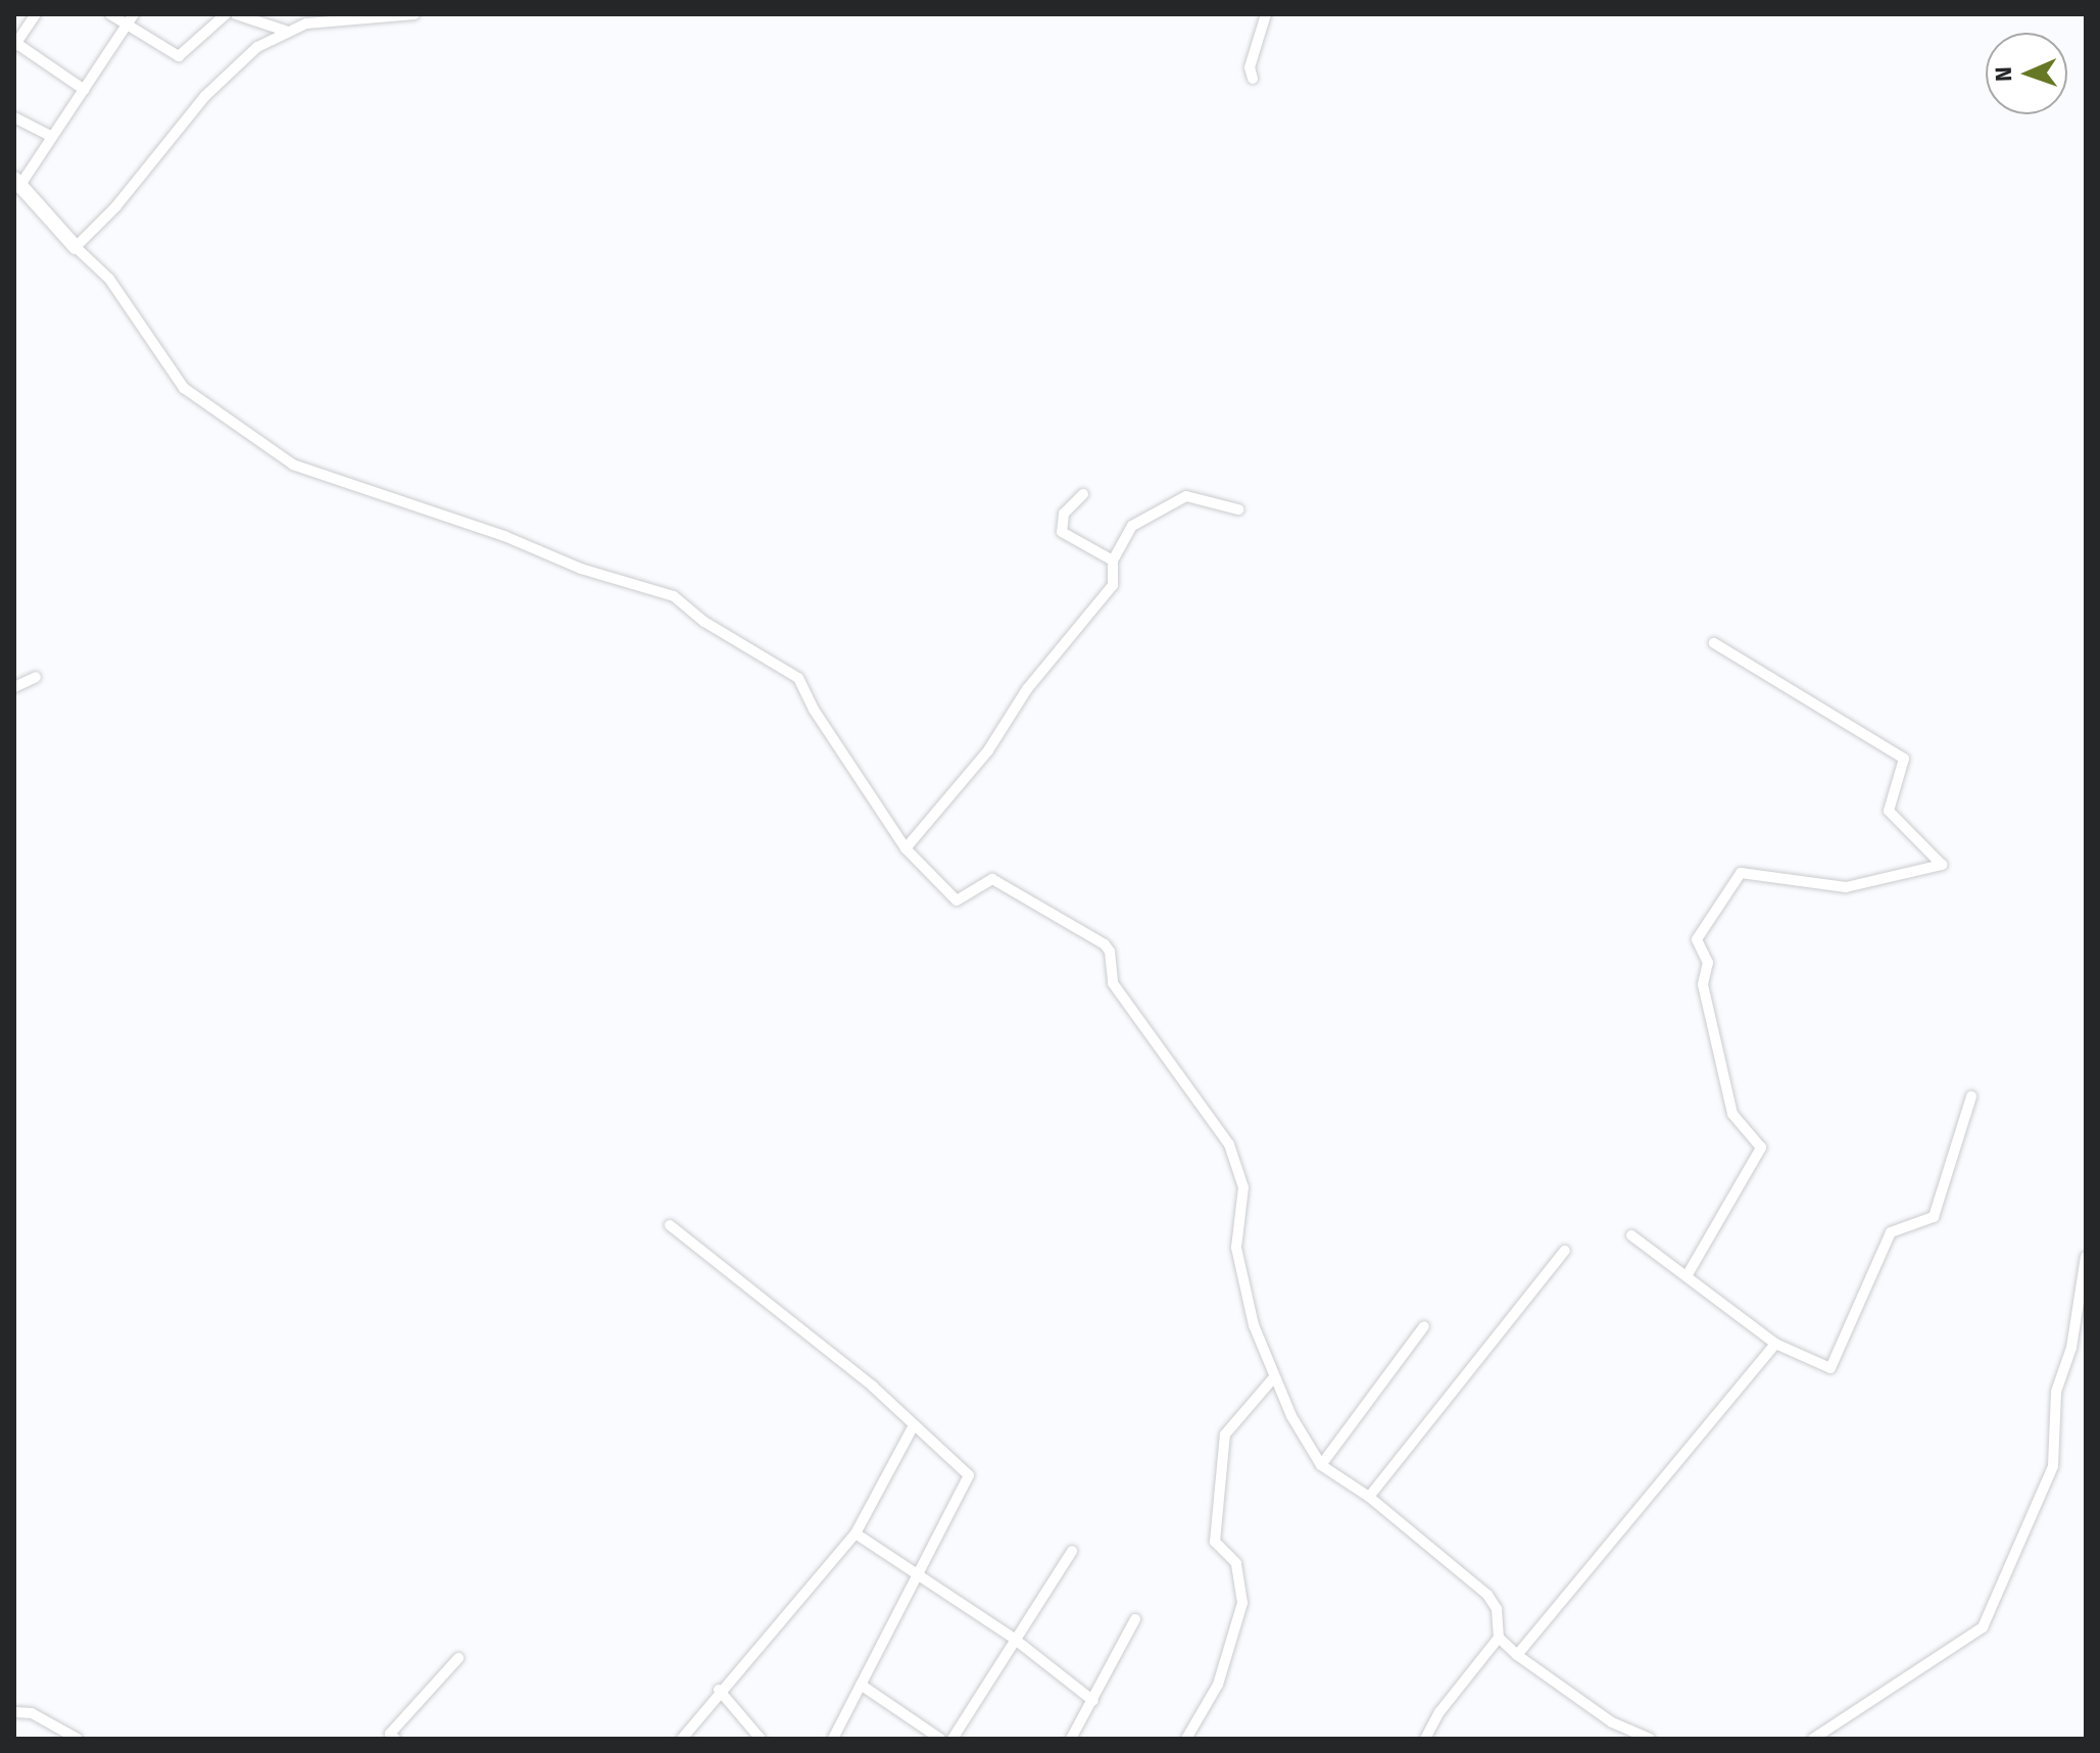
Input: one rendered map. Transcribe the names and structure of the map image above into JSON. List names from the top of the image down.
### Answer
{
  "north": "left"
}
